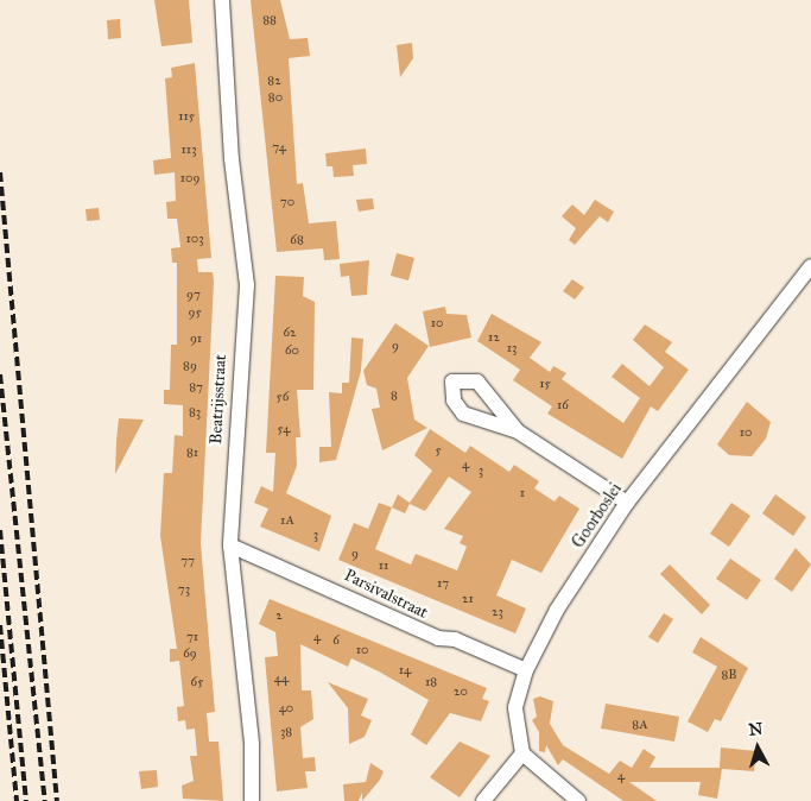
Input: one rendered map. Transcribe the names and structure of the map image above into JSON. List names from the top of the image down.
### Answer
{
  "streets": {
    "street": ["Beatrijsstraat", "Goorboslei", "Parsivalstraat"]
  },
  "crossings": [
    ["Beatrijsstraat", "Parsivalstraat"],
    ["Goorboslei", "Parsivalstraat"]
  ],
  "house_numbers": [
    "88",
    "82",
    "80",
    "115",
    "74",
    "113",
    "109",
    "70",
    "103",
    "68",
    "97",
    "95",
    "10",
    "62",
    "12",
    "91",
    "9",
    "13",
    "60",
    "89",
    "15",
    "87",
    "8",
    "56",
    "16",
    "83",
    "54",
    "10",
    "5",
    "81",
    "4",
    "3",
    "1",
    "1A",
    "3",
    "9",
    "77",
    "11",
    "17",
    "73",
    "21",
    "23",
    "2",
    "71",
    "4",
    "6",
    "10",
    "69",
    "14",
    "8B",
    "44",
    "65",
    "18",
    "20",
    "40",
    "8A",
    "38",
    "4"
  ],
  "north": "top"
}
